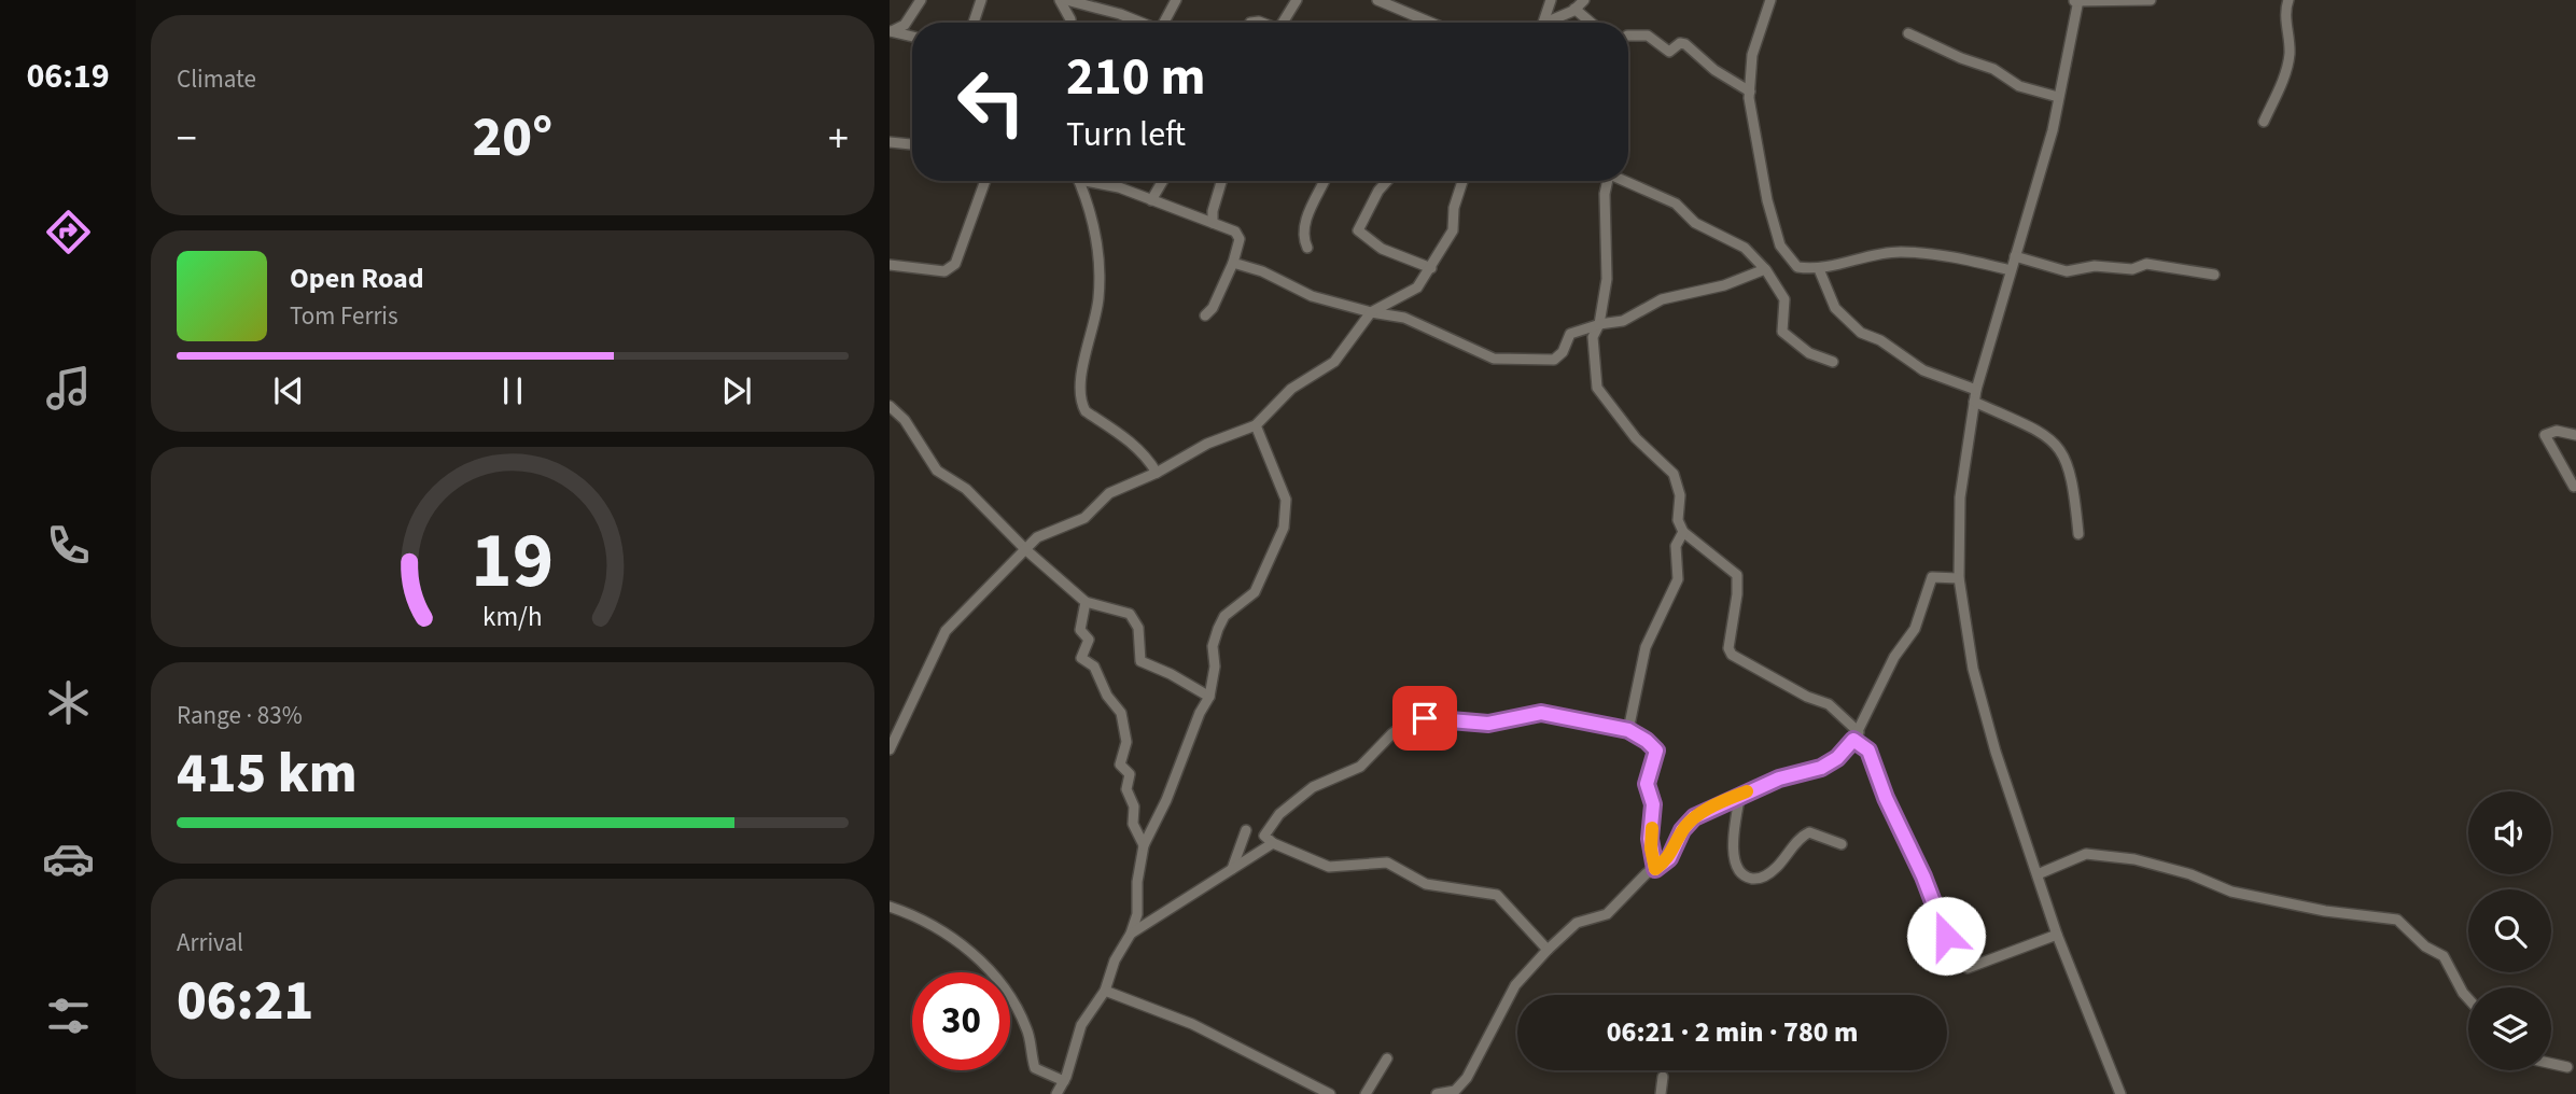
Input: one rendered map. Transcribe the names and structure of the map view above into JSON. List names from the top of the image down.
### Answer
{
  "page": {
    "tabs": "06:19",
    "tile": [
      "Climate",
      ["Range · 83%", "415 km"],
      ["Arrival", "06:21"]
    ],
    "turn": ["210 m", "Turn left"],
    "heat": ["−", "20°", "+"],
    "song": ["Open Road", "Tom Ferris"],
    "limit": "30",
    "trip": "06:21 · 2 min · 780 m",
    "gauge": ["19", "km/h"]
  }
}
